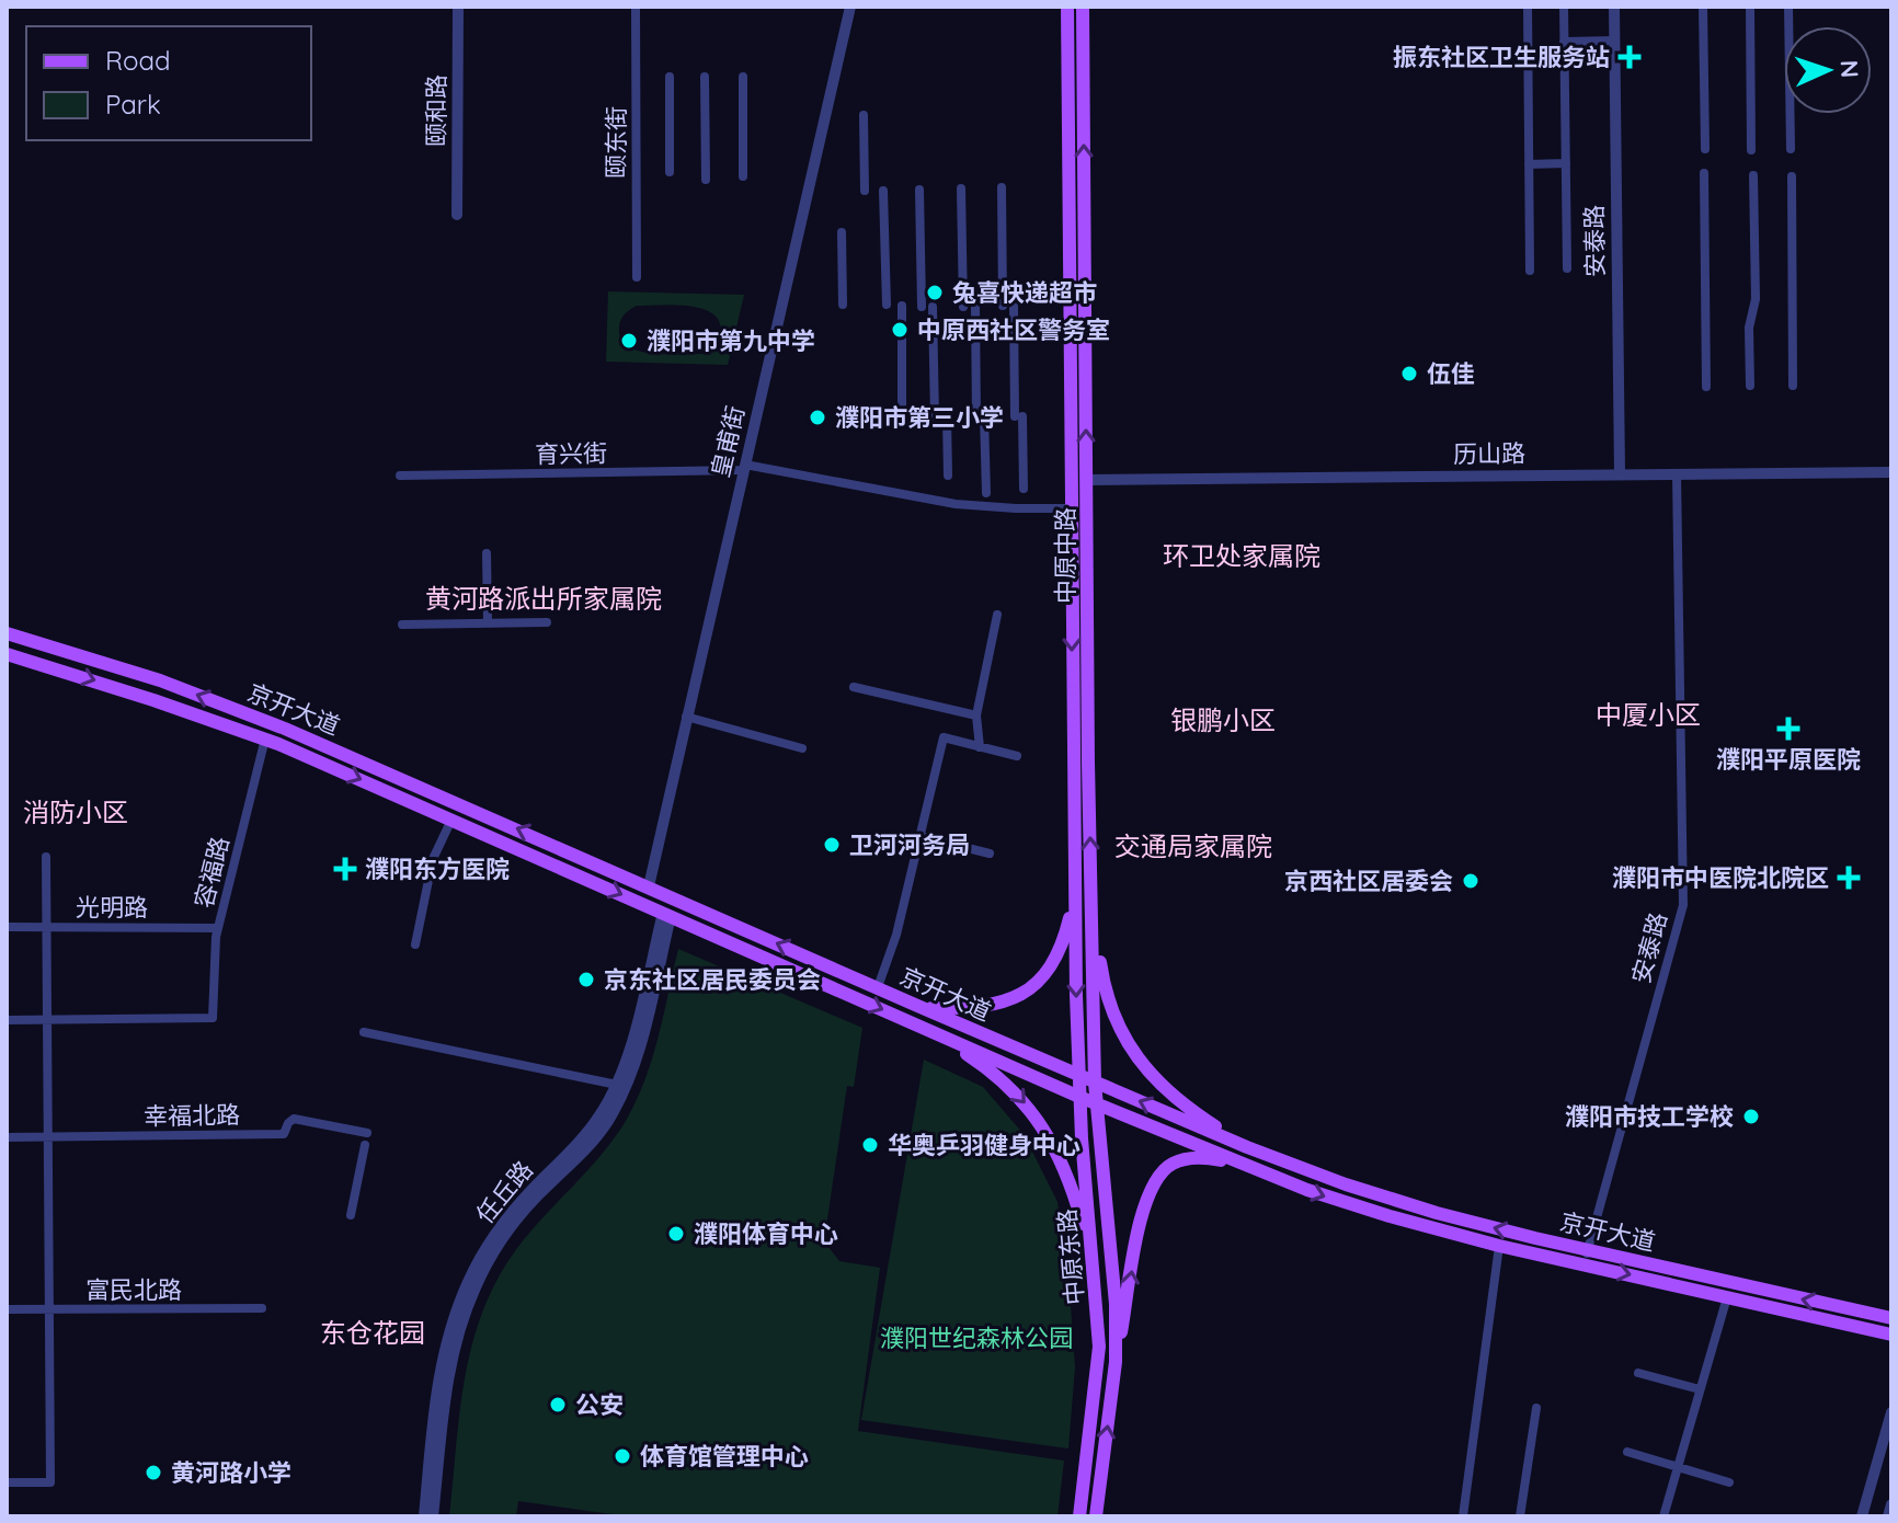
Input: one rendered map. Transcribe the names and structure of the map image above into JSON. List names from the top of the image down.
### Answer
{
  "streets": {
    "main road": ["中原中路", "京开大道", "中原东路"],
    "street": [
      "颐和路",
      "颐东街",
      "安泰路",
      "皇甫街",
      "育兴街",
      "历山路",
      "容福路",
      "光明路",
      "幸福北路",
      "任丘路",
      "富民北路"
    ]
  },
  "crossings": [
    ["安泰路", "历山路"],
    ["安泰路", "京开大道"],
    ["皇甫街", "育兴街"],
    ["皇甫街", "京开大道"],
    ["育兴街", "中原中路"],
    ["历山路", "中原中路"],
    ["中原中路", "京开大道"],
    ["中原中路", "中原东路"],
    ["京开大道", "容福路"],
    ["京开大道", "任丘路"],
    ["京开大道", "中原东路"],
    ["容福路", "光明路"]
  ],
  "districts": [
    "环卫处家属院",
    "黄河路派出所家属院",
    "中厦小区",
    "银鹏小区",
    "消防小区",
    "交通局家属院",
    "东仓花园"
  ],
  "parks": ["濮阳世纪森林公园"],
  "places": {
    "health": [
      "振东社区卫生服务站",
      "濮阳平原医院",
      "濮阳东方医院",
      "濮阳市中医院北院区"
    ],
    "other": [
      "兔喜快递超市",
      "中原西社区警务室",
      "濮阳市第九中学",
      "伍佳",
      "濮阳市第三小学",
      "卫河河务局",
      "京西社区居委会",
      "京东社区居民委员会",
      "濮阳市技工学校",
      "华奥乒羽健身中心",
      "濮阳体育中心",
      "公安",
      "体育馆管理中心",
      "黄河路小学"
    ]
  },
  "legend": ["Road", "Park"],
  "north": "right"
}
